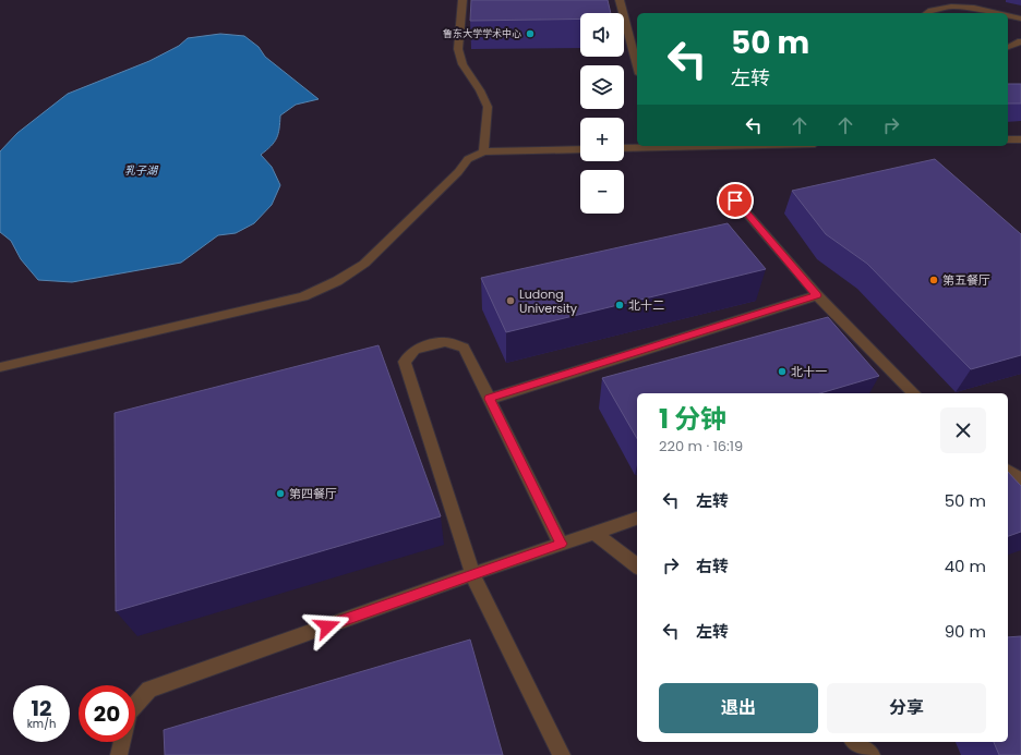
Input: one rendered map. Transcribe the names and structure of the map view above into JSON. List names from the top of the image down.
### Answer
{
  "water": ["乳子湖"],
  "places": [
    "鲁东大学学术中心",
    "第五餐厅",
    "Ludong University",
    "北十二",
    "北十一",
    "第四餐厅"
  ],
  "page": {
    "map_buttons": ["+", "−"],
    "turn": ["50 m", "左转"],
    "heading": ["1 分钟", "220 m · 16:19"],
    "list": [
      {
        "name": "左转",
        "value": "50 m"
      },
      {
        "name": "右转",
        "value": "40 m"
      },
      {
        "name": "左转",
        "value": "90 m"
      }
    ],
    "buttons": ["退出", "分享"],
    "speed": "12 km/h",
    "limit": "20"
  }
}
